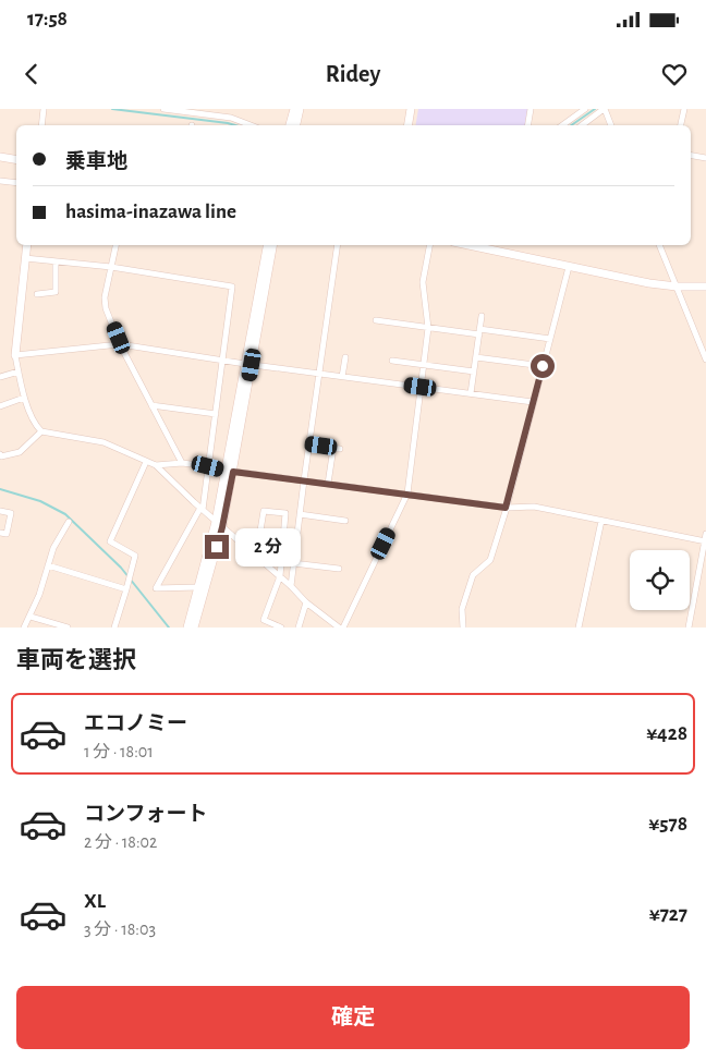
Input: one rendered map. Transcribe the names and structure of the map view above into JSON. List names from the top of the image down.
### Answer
{
  "page": {
    "status": "17:58",
    "header": "Ridey",
    "banner": ["乗車地", "hasima-inazawa line"],
    "bubble": "2 分",
    "heading": "車両を選択",
    "list": [
      {
        "name": "エコノミー",
        "note": "1 分 · 18:01",
        "value": "¥428"
      },
      {
        "name": "コンフォート",
        "note": "2 分 · 18:02",
        "value": "¥578"
      },
      {
        "name": "XL",
        "note": "3 分 · 18:03",
        "value": "¥727"
      }
    ],
    "buttons": "確定"
  }
}
